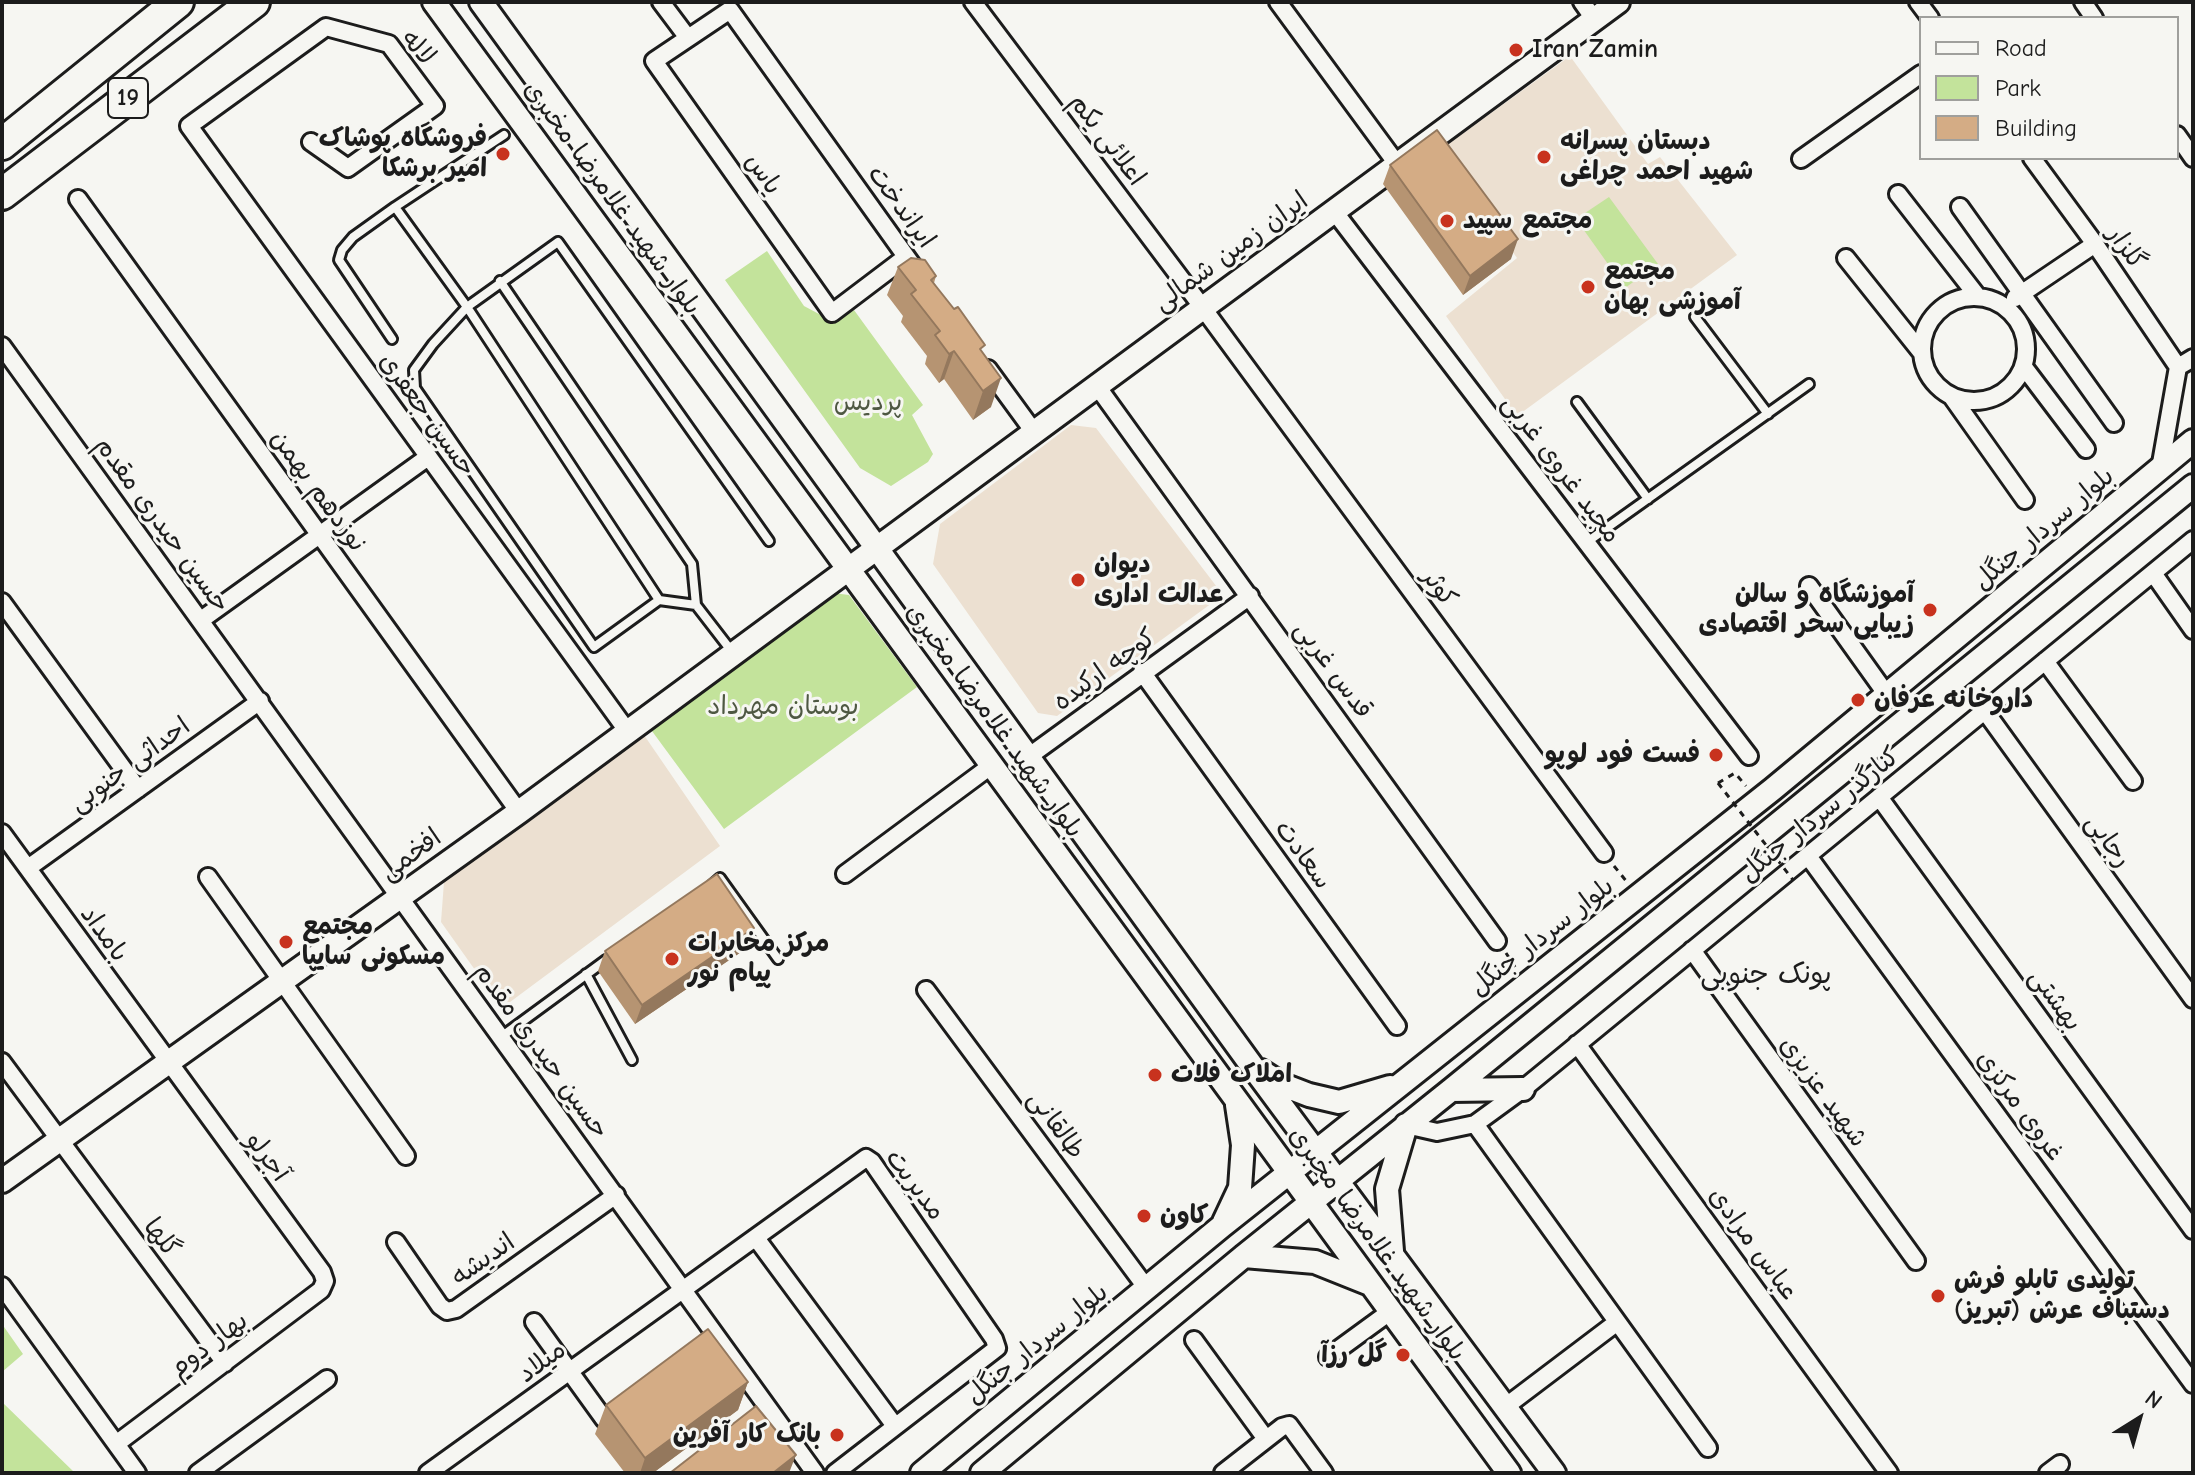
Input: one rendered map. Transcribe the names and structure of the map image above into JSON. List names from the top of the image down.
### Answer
{
  "streets": {
    "highway": ["19"],
    "main road": [
      "بلوار شهید غلامرضا مخبری",
      "ایران زمین شمالی",
      "بلوار سردار جنگل",
      "افخمی"
    ],
    "street": [
      "لاله",
      "اعلائی یکم",
      "یاس",
      "ایراندخت",
      "گلزار",
      "حسین جعفری",
      "مجید غروی غربی",
      "نوزدهم بهمن",
      "حسین حیدری مقدم",
      "کوثر",
      "کوچه ارکیده",
      "قدس غربی",
      "احداثی جنوبی",
      "کنارگذر سردار جنگل",
      "رجایی",
      "سعادت",
      "بامداد",
      "بهشتی",
      "شهید عزیزی",
      "غروی مرکزی",
      "طالقانی",
      "آجرلو",
      "مدیریت",
      "گلها",
      "عباس مرادی",
      "اندیشه",
      "بهار دوم",
      "میلاد"
    ]
  },
  "crossings": [
    ["لاله", "حسین جعفری"],
    ["اعلائی یکم", "ایران زمین شمالی"],
    ["اعلائی یکم", "کوثر"],
    ["یاس", "ایراندخت"],
    ["بلوار شهید غلامرضا مخبری", "ایران زمین شمالی"],
    ["بلوار شهید غلامرضا مخبری", "بلوار سردار جنگل"],
    ["بلوار شهید غلامرضا مخبری", "کوچه ارکیده"],
    ["بلوار شهید غلامرضا مخبری", "افخمی"],
    ["ایران زمین شمالی", "مجید غروی غربی"],
    ["ایران زمین شمالی", "کوثر"],
    ["ایران زمین شمالی", "قدس غربی"],
    ["ایران زمین شمالی", "افخمی"],
    ["حسین جعفری", "افخمی"],
    ["نوزدهم بهمن", "افخمی"],
    ["حسین حیدری مقدم", "احداثی جنوبی"],
    ["حسین حیدری مقدم", "افخمی"],
    ["حسین حیدری مقدم", "مدیریت"],
    ["حسین حیدری مقدم", "اندیشه"],
    ["حسین حیدری مقدم", "میلاد"],
    ["بلوار سردار جنگل", "طالقانی"],
    ["کوچه ارکیده", "قدس غربی"],
    ["کوچه ارکیده", "سعادت"],
    ["احداثی جنوبی", "بامداد"],
    ["کنارگذر سردار جنگل", "رجایی"],
    ["کنارگذر سردار جنگل", "بهشتی"],
    ["کنارگذر سردار جنگل", "شهید عزیزی"],
    ["کنارگذر سردار جنگل", "غروی مرکزی"],
    ["کنارگذر سردار جنگل", "عباس مرادی"],
    ["افخمی", "بامداد"],
    ["افخمی", "آجرلو"],
    ["افخمی", "گلها"],
    ["بامداد", "آجرلو"],
    ["آجرلو", "بهار دوم"],
    ["مدیریت", "میلاد"],
    ["گلها", "بهار دوم"]
  ],
  "districts": ["پونک جنوبی"],
  "parks": ["پردیس", "بوستان مهرداد"],
  "places": [
    "Iran Zamin",
    "فروشگاه پوشاک امیر برشکا",
    "دبستان پسرانه شهید احمد چراغی",
    "مجتمع سپید",
    "مجتمع آموزشی بهان",
    "دیوان عدالت اداری",
    "آموزشگاه و سالن زیبایی سحر اقتصادی",
    "داروخانه عرفان",
    "فست فود لوپو",
    "مجتمع مسکونی سایپا",
    "مرکز مخابرات پیام نور",
    "املاک فلات",
    "کاون",
    "تولیدی تابلو فرش دستباف عرش (تبریز)",
    "گل رزآ",
    "بانک کار آفرین"
  ],
  "legend": ["Road", "Park", "Building"],
  "north": "top right"
}
